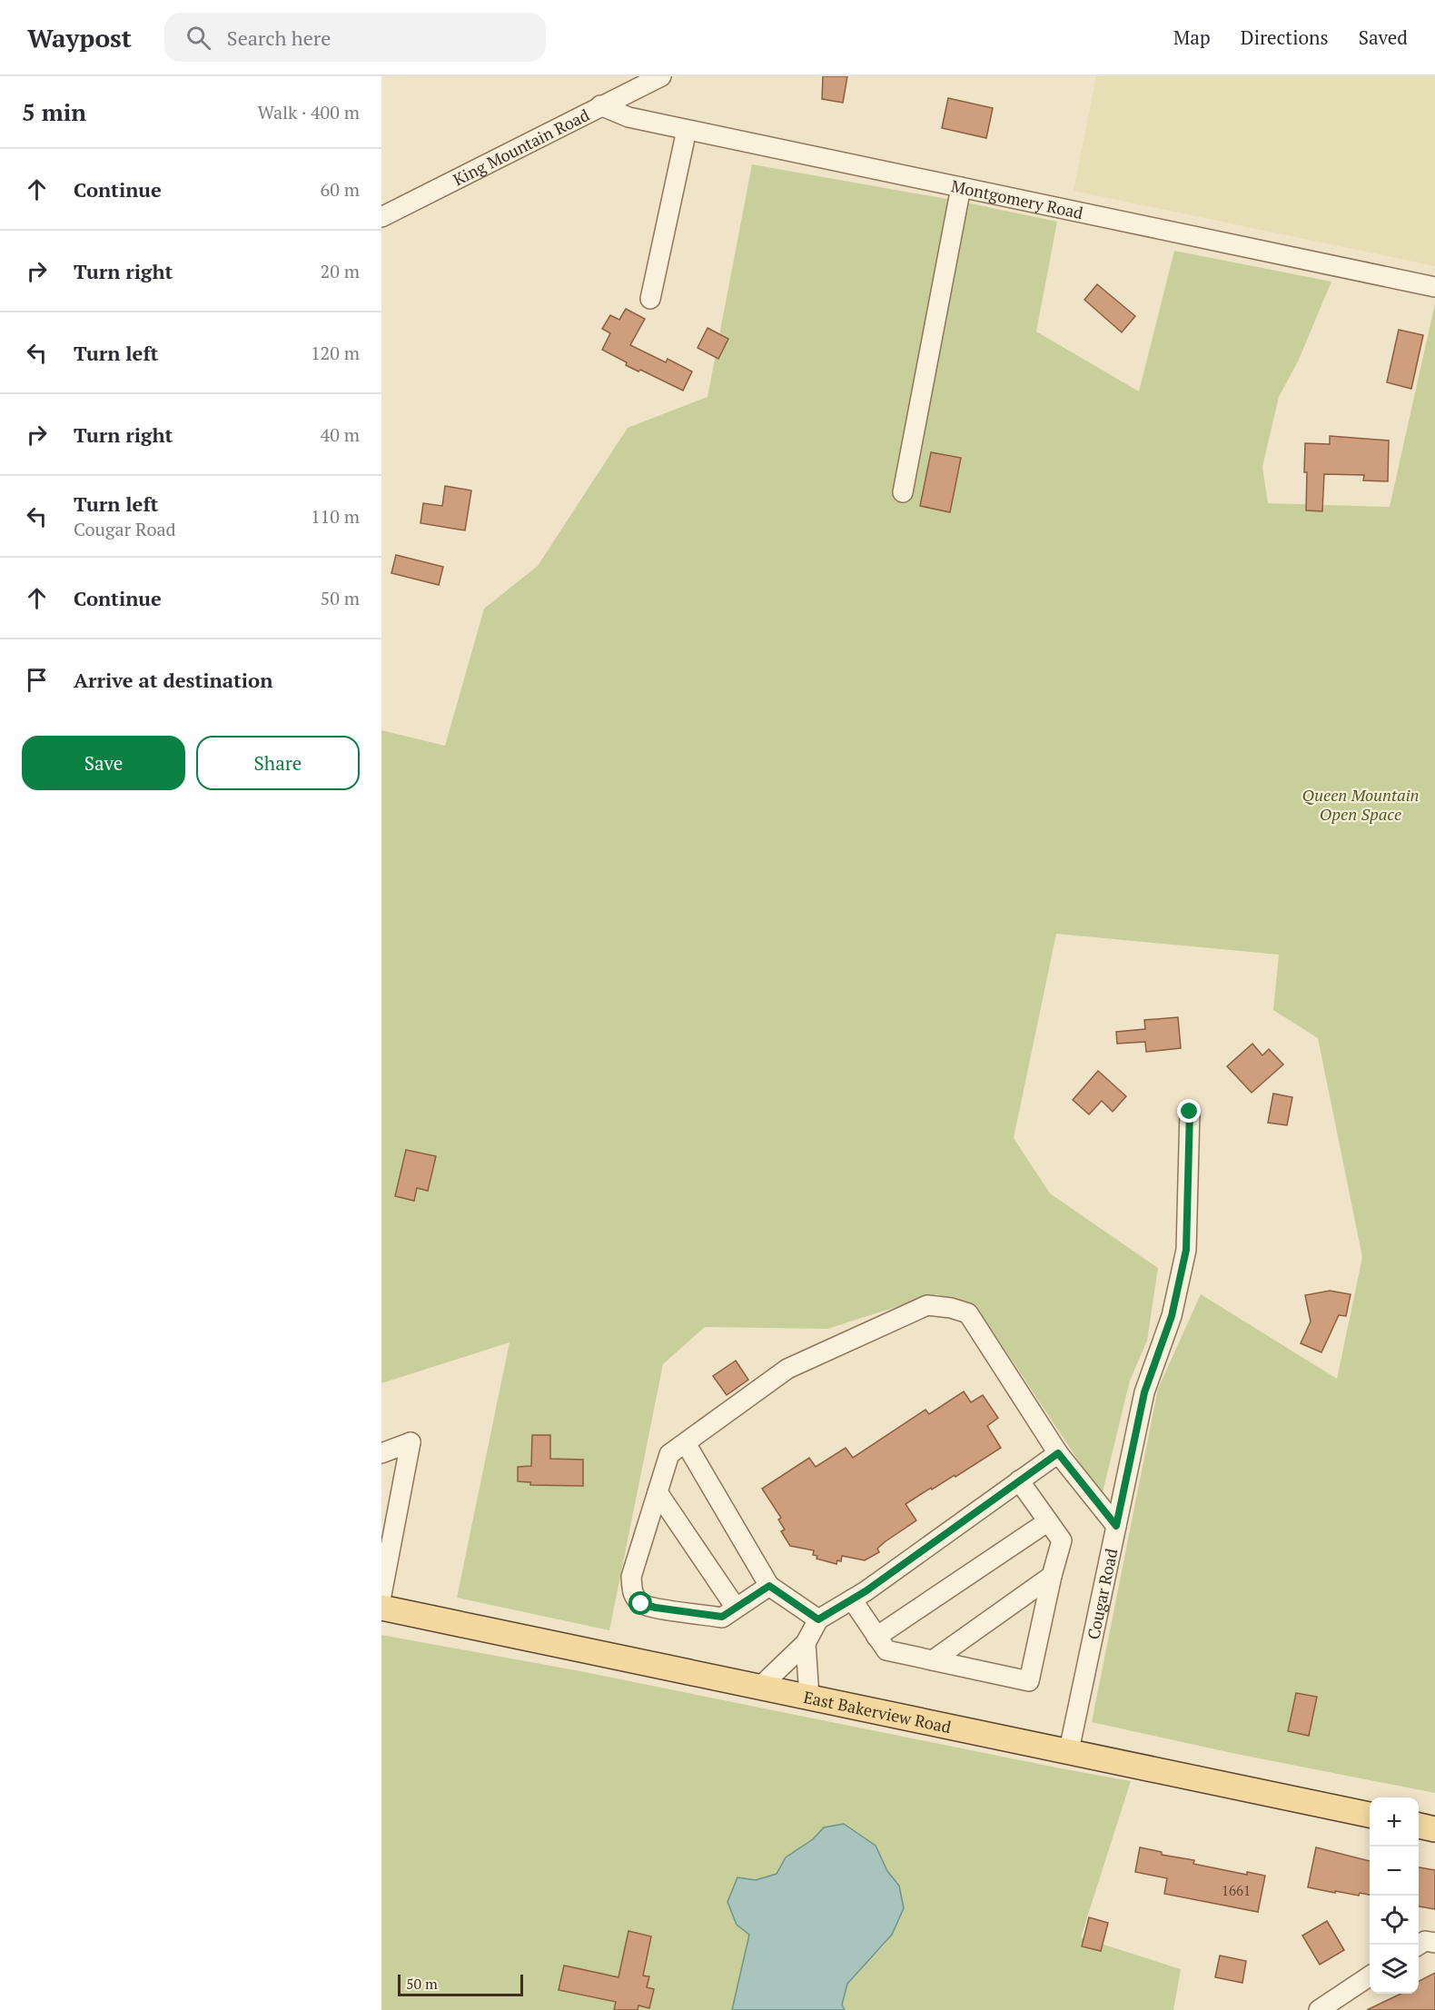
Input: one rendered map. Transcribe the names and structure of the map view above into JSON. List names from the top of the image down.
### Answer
{
  "streets": {
    "main road": ["East Bakerview Road"],
    "street": ["King Mountain Road", "Montgomery Road", "Cougar Road"]
  },
  "crossings": [
    ["King Mountain Road", "Montgomery Road"],
    ["Cougar Road", "East Bakerview Road"]
  ],
  "parks": ["Queen Mountain Open Space"],
  "house_numbers": ["1661"],
  "scale_bar": "50 m",
  "page": {
    "header": "Waypost",
    "search": "Search here",
    "nav": ["Map", "Directions", "Saved"],
    "heading": ["5 min", "Walk · 400 m"],
    "list": [
      ["Continue", "60 m"],
      ["Turn right", "20 m"],
      ["Turn left", "120 m"],
      ["Turn right", "40 m"],
      ["Turn left", "Cougar Road", "110 m"],
      ["Continue", "50 m"],
      "Arrive at destination"
    ],
    "buttons": ["Save", "Share"],
    "map_buttons": ["+", "−"],
    "scale": "50 m"
  }
}
